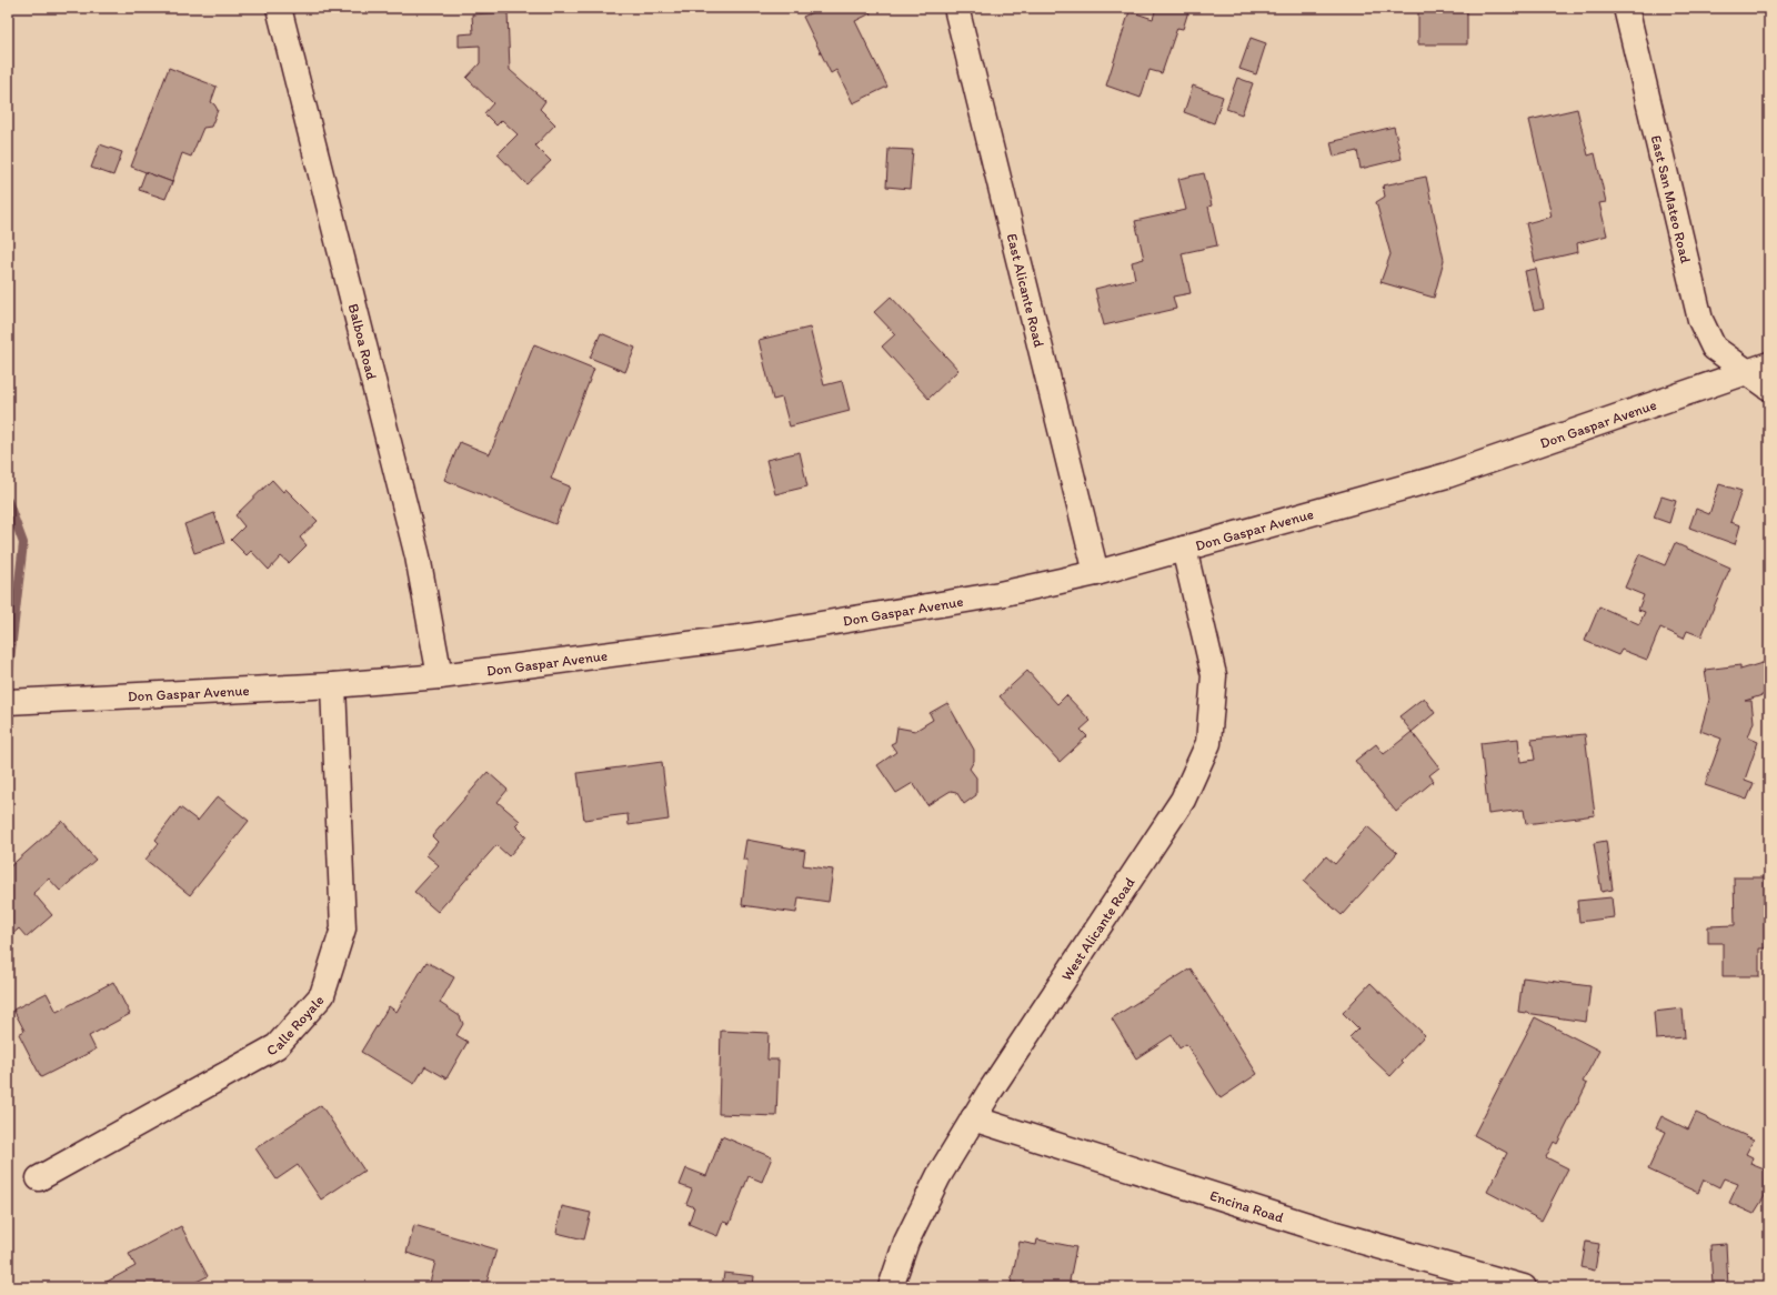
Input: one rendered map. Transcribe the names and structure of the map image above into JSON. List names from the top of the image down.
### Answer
{
  "streets": {
    "street": [
      "East San Mateo Road",
      "East Alicante Road",
      "Balboa Road",
      "Don Gaspar Avenue",
      "West Alicante Road",
      "Calle Royale",
      "Encina Road"
    ]
  },
  "crossings": [
    ["East San Mateo Road", "Don Gaspar Avenue"],
    ["East Alicante Road", "Don Gaspar Avenue"],
    ["Balboa Road", "Don Gaspar Avenue"],
    ["Don Gaspar Avenue", "West Alicante Road"],
    ["Don Gaspar Avenue", "Calle Royale"],
    ["West Alicante Road", "Encina Road"]
  ]
}
